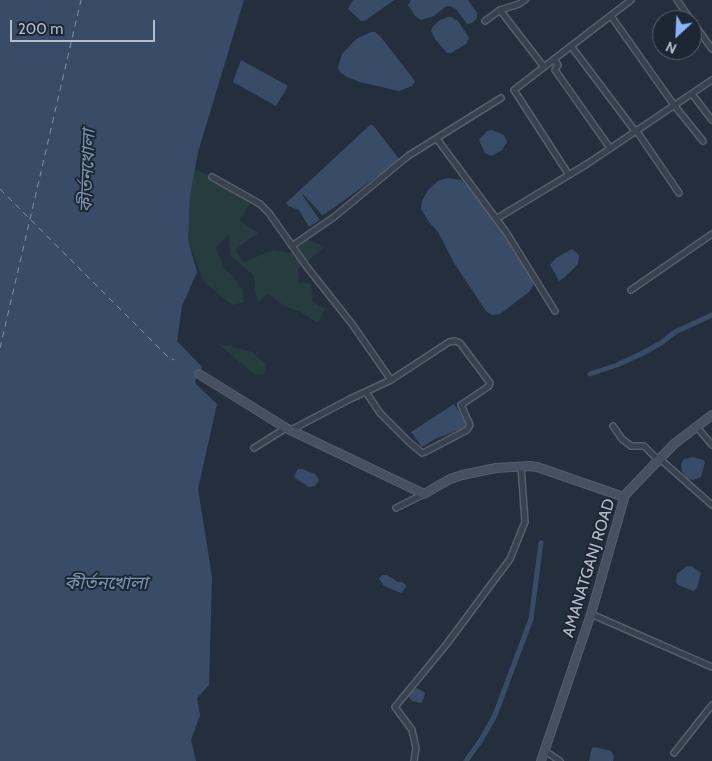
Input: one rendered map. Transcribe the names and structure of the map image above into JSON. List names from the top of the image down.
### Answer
{
  "streets": {
    "main road": ["AMANATGANJ ROAD"]
  },
  "water": ["কীর্তনখোলা"],
  "scale_bar": "200 m",
  "north": "bottom left"
}
